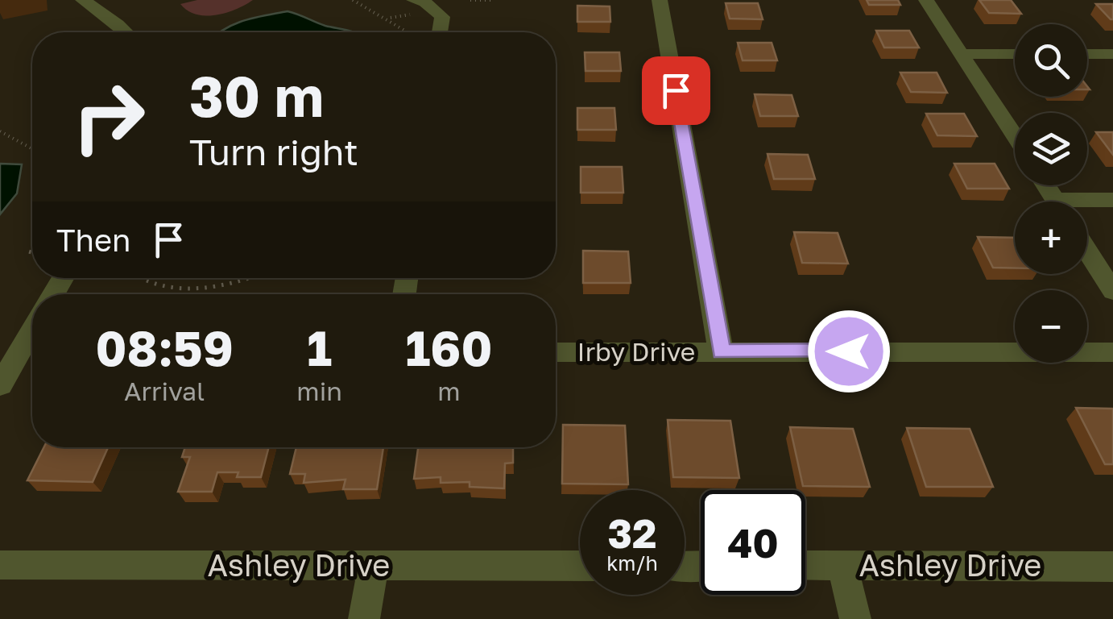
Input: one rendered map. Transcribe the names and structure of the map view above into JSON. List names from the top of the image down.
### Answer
{
  "streets": {
    "street": ["Irby Drive", "Ashley Drive"]
  },
  "page": {
    "map_buttons": ["+", "−"],
    "turn": ["30 m", "Turn right"],
    "then": "Then",
    "eta": [
      "08:59",
      "Arrival",
      "1",
      "min",
      "160",
      "m"
    ],
    "speed": "32 km/h",
    "limit": "40"
  }
}
